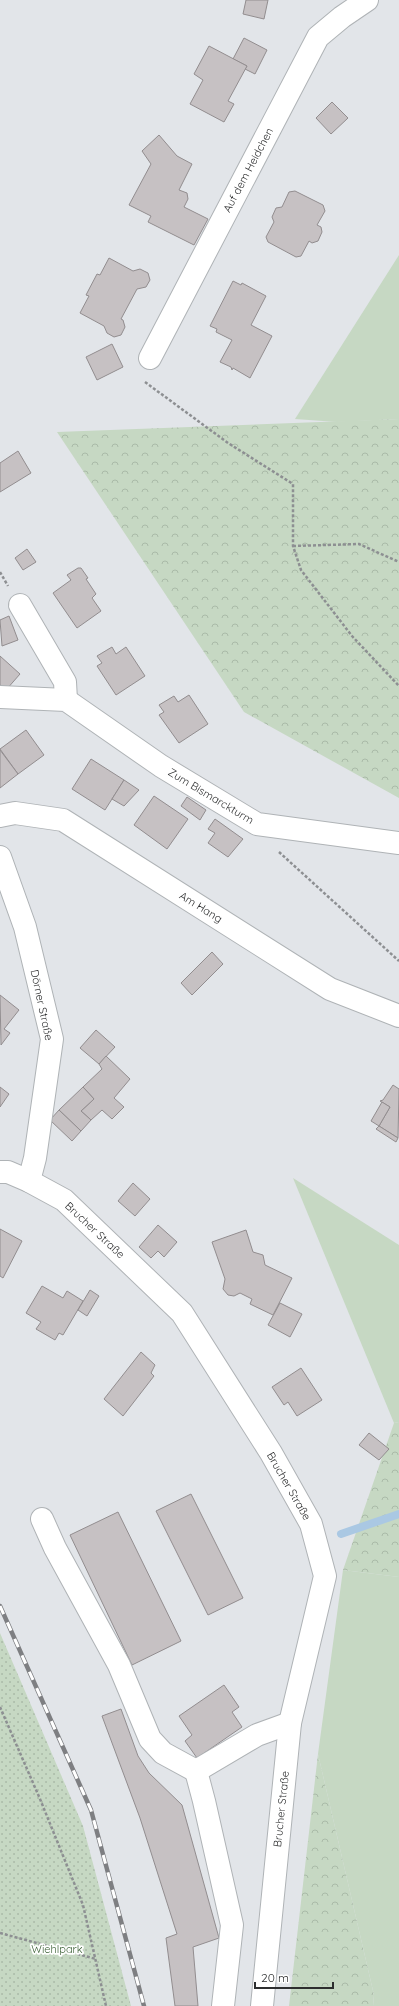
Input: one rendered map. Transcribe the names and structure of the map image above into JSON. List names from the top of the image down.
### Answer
{
  "streets": {
    "street": [
      "Auf dem Heidchen",
      "Zum Bismarckturm",
      "Am Hang",
      "Dörner Straße",
      "Brucher Straße"
    ]
  },
  "crossings": [
    ["Dörner Straße", "Brucher Straße"]
  ],
  "parks": ["Wiehlpark"],
  "scale_bar": "20 m"
}
